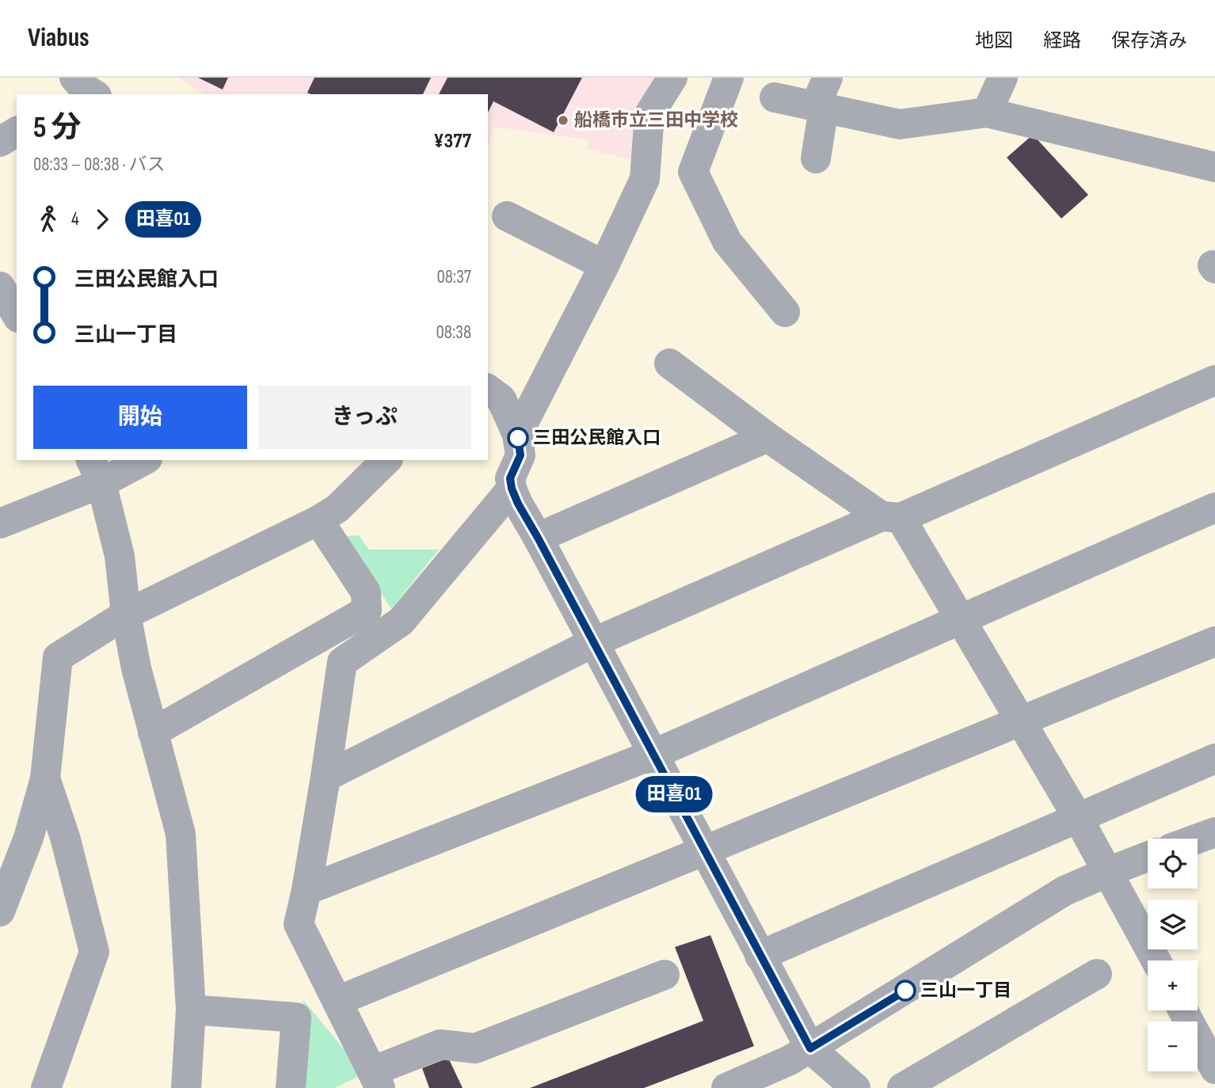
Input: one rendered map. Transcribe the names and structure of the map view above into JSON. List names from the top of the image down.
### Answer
{
  "places": ["船橋市立三田中学校", "三田公民館入口", "三山一丁目"],
  "lines": ["bus line 田喜01"],
  "page": {
    "header": "Viabus",
    "nav": ["地図", "経路", "保存済み"],
    "on_map": "田喜01",
    "heading": ["5 分", "08:33 – 08:38 · バス", "¥377"],
    "legs": ["4", "田喜01"],
    "list": [
      {
        "name": "三田公民館入口",
        "value": "08:37"
      },
      {
        "name": "三山一丁目",
        "value": "08:38"
      }
    ],
    "buttons": ["開始", "きっぷ"],
    "map_buttons": ["+", "−"]
  }
}
